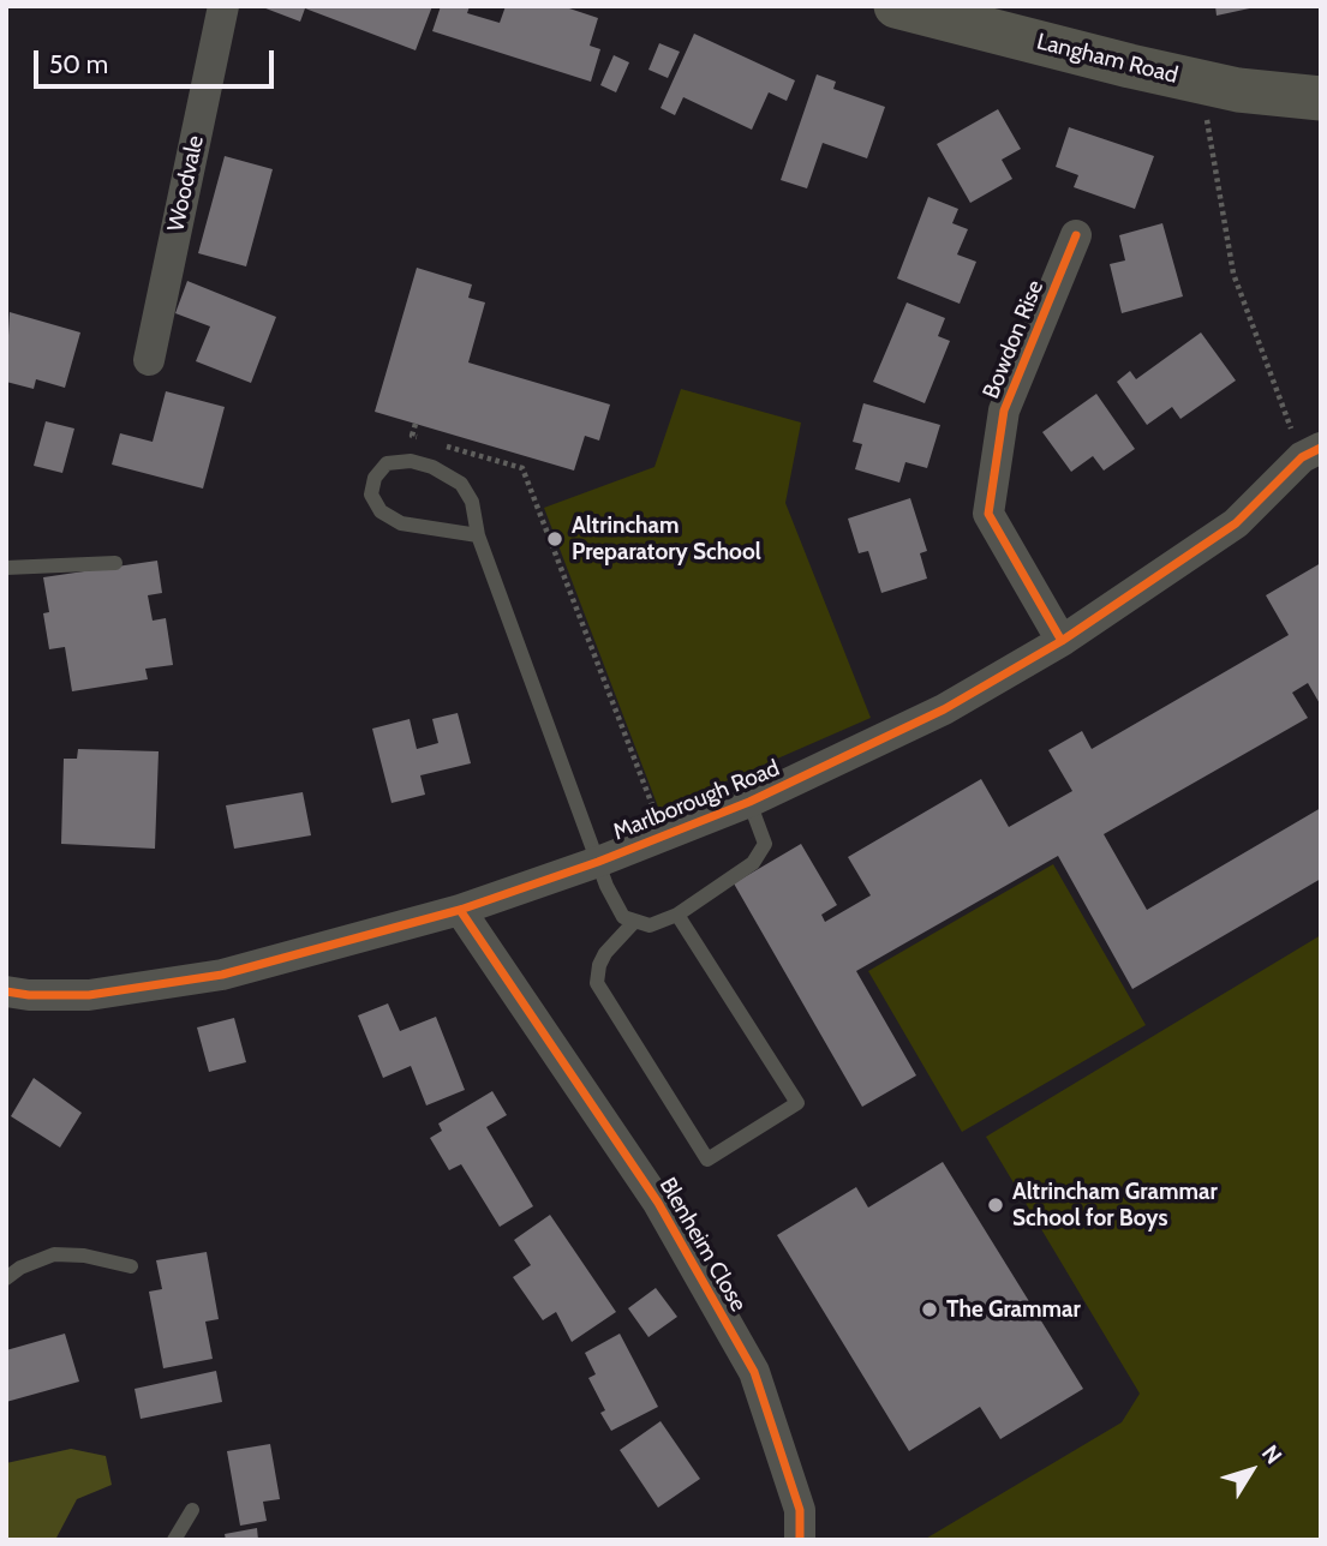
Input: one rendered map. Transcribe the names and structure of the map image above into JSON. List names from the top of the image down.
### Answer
{
  "streets": {
    "main road": ["Langham Road"],
    "street": [
      "Woodvale",
      "Bowdon Rise",
      "Marlborough Road",
      "Blenheim Close"
    ]
  },
  "crossings": [
    ["Bowdon Rise", "Marlborough Road"],
    ["Marlborough Road", "Blenheim Close"]
  ],
  "places": ["Altrincham Preparatory School", "Altrincham Grammar School for Boys", "The Grammar"],
  "scale_bar": "50 m",
  "north": "top right"
}
